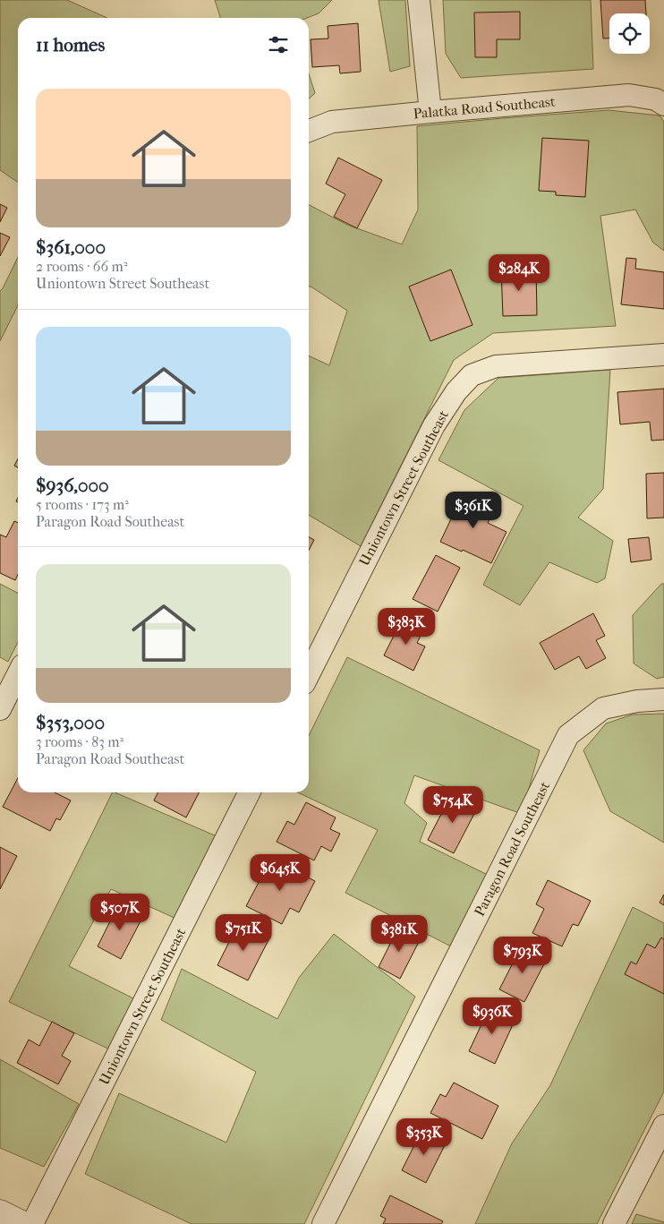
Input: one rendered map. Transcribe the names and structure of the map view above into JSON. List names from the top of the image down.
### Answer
{
  "streets": {
    "street": ["Palatka Road Southeast", "Uniontown Street Southeast", "Paragon Road Southeast"]
  },
  "page": {
    "heading": "11 homes",
    "list": [
      {
        "name": "$361,000",
        "note": "2 rooms · 66 m² · Uniontown Street Southeast"
      },
      {
        "name": "$936,000",
        "note": "5 rooms · 173 m² · Paragon Road Southeast"
      },
      {
        "name": "$353,000",
        "note": "3 rooms · 83 m² · Paragon Road Southeast"
      }
    ],
    "price": [
      "$284K",
      "$361K",
      "$383K",
      "$754K",
      "$645K",
      "$507K",
      "$751K",
      "$381K",
      "$793K",
      "$936K",
      "$353K"
    ]
  }
}
